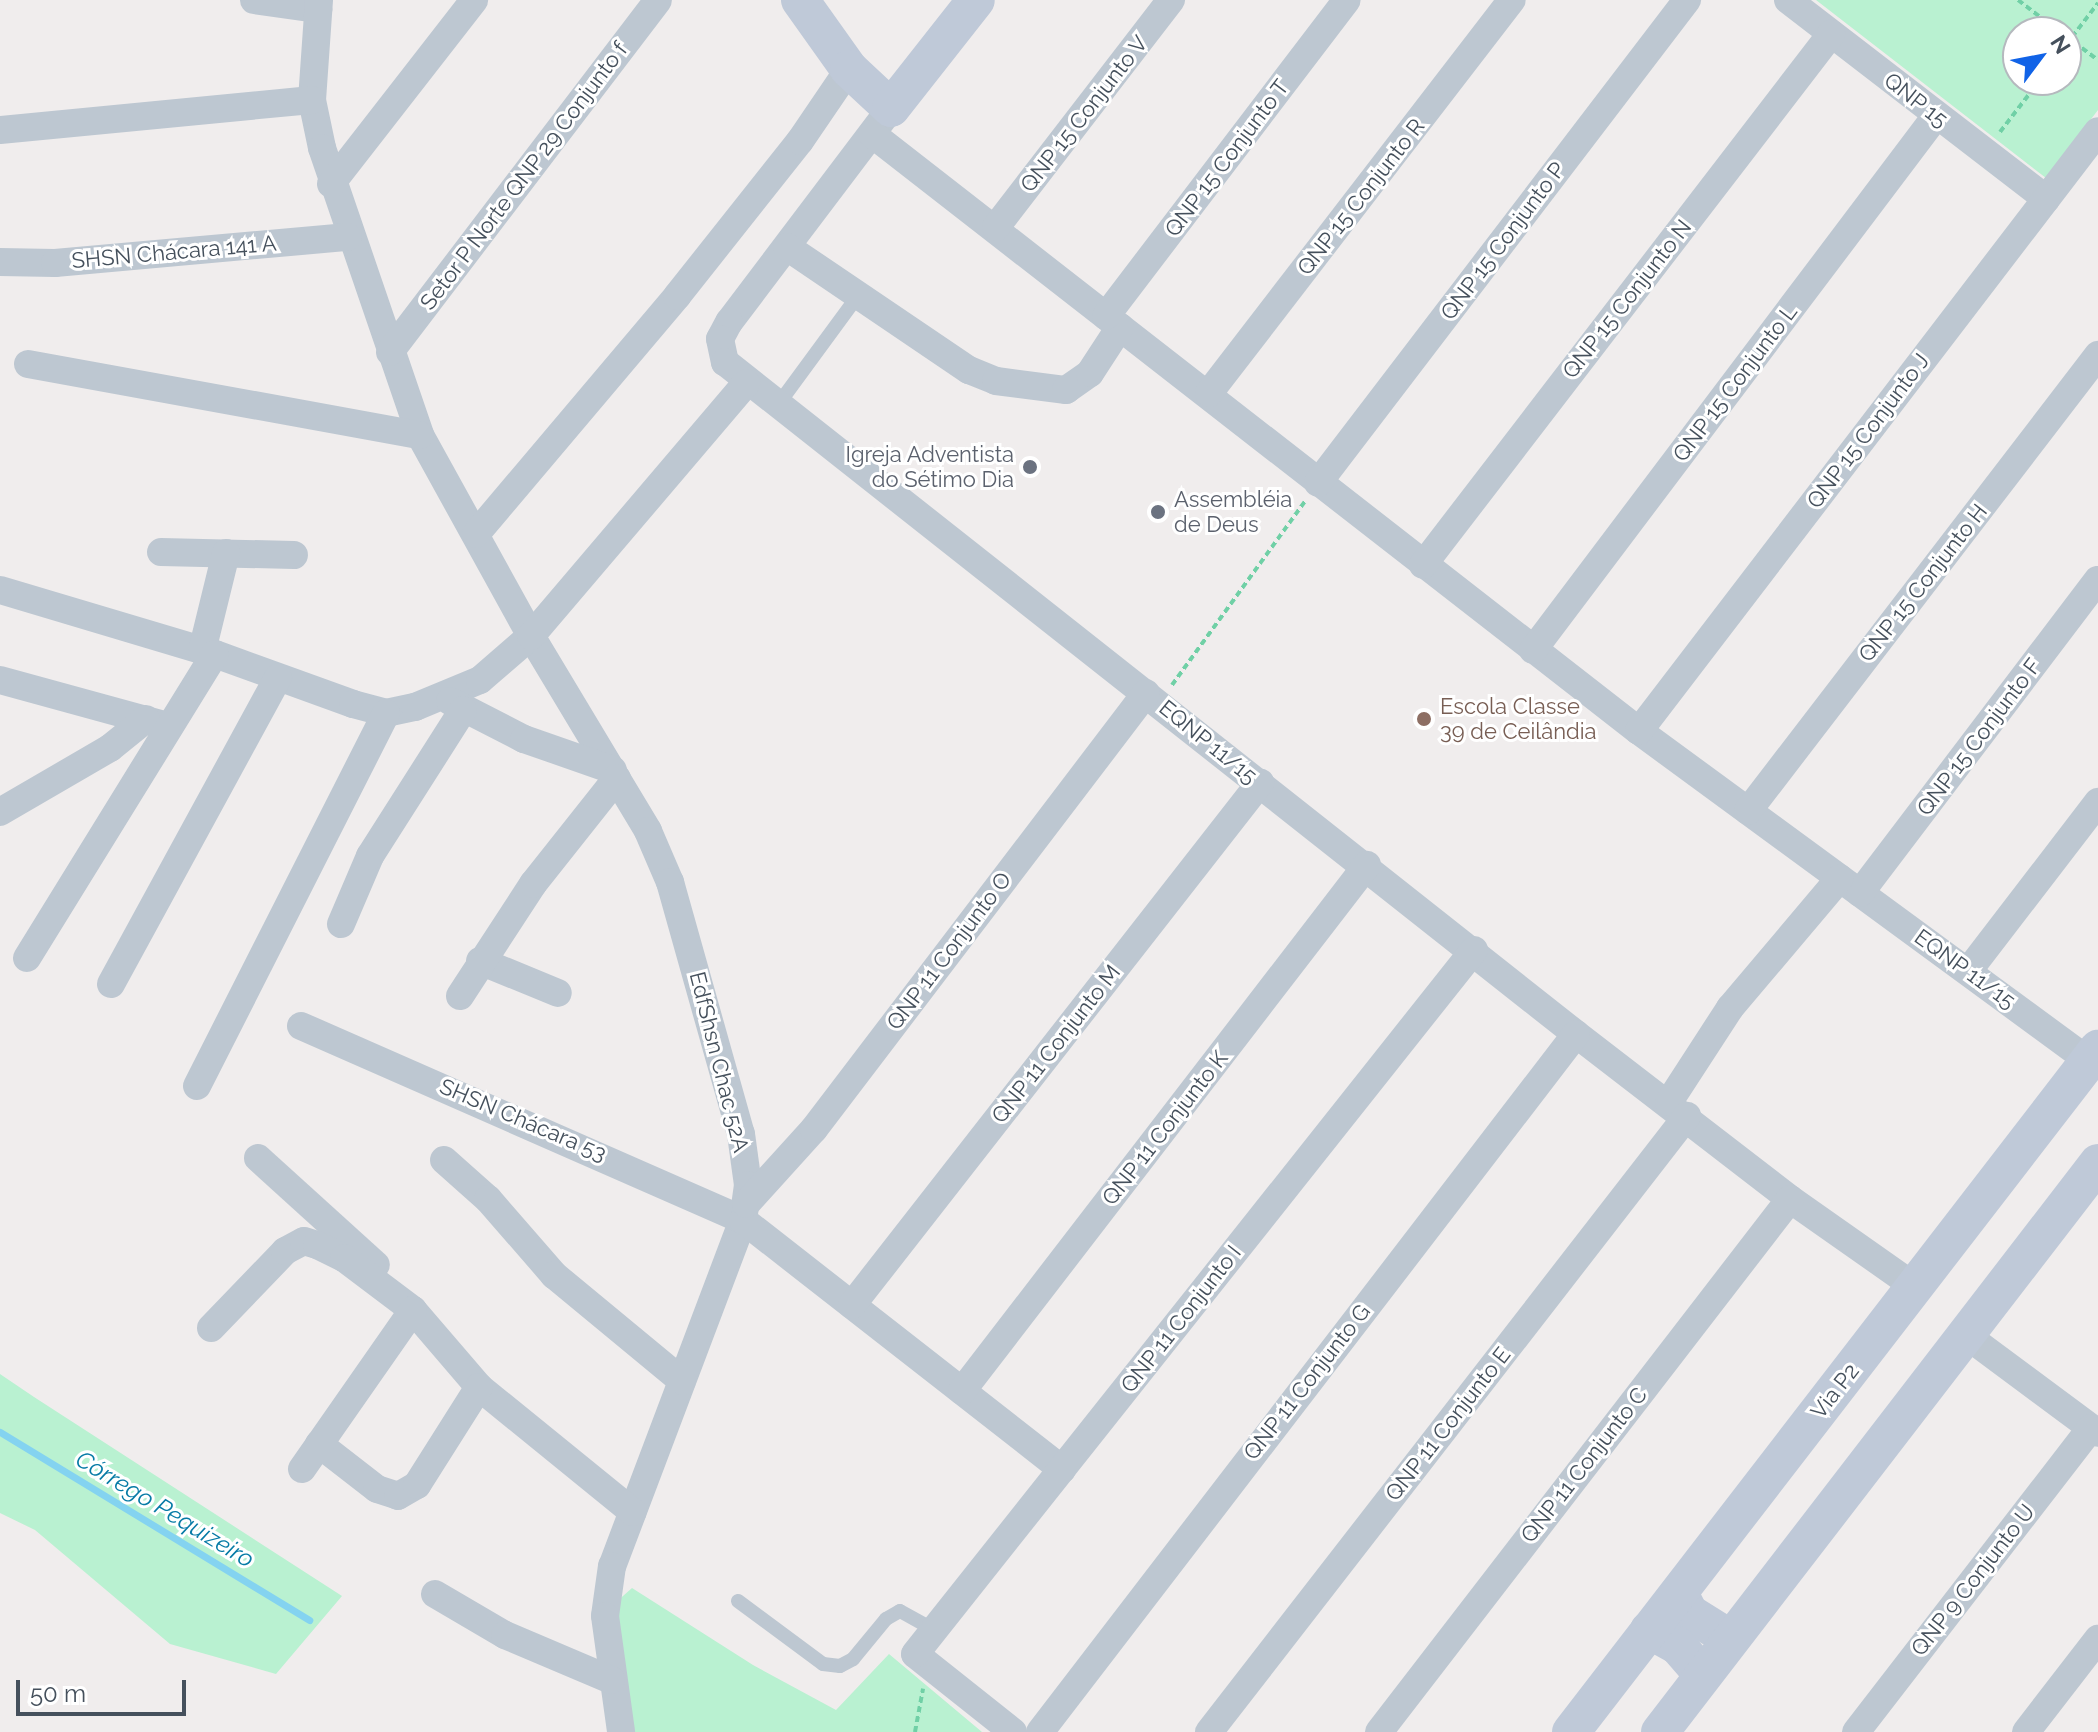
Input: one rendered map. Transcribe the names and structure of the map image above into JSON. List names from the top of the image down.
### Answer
{
  "streets": {
    "main road": ["Via P2"],
    "street": [
      "QNP 15",
      "QNP 15 Conjunto V",
      "QNP 15 Conjunto T",
      "Setor P Norte QNP 29 Conjunto f",
      "QNP 15 Conjunto R",
      "QNP 15 Conjunto P",
      "SHSN Chácara 141 A",
      "QNP 15 Conjunto N",
      "QNP 15 Conjunto L",
      "QNP 15 Conjunto J",
      "QNP 15 Conjunto H",
      "QNP 15 Conjunto F",
      "EQNP 11/15",
      "QNP 11 Conjunto O",
      "QNP 11 Conjunto M",
      "EdfShsn Chac 52A",
      "SHSN Chácara 53",
      "QNP 11 Conjunto K",
      "QNP 11 Conjunto I",
      "QNP 11 Conjunto G",
      "QNP 11 Conjunto E",
      "QNP 11 Conjunto C",
      "QNP 9 Conjunto U"
    ]
  },
  "crossings": [
    ["QNP 15", "QNP 15 Conjunto N"],
    ["QNP 15", "QNP 15 Conjunto L"],
    ["QNP 15", "QNP 15 Conjunto J"],
    ["QNP 15 Conjunto V", "EQNP 11/15"],
    ["QNP 15 Conjunto T", "EQNP 11/15"],
    ["Setor P Norte QNP 29 Conjunto f", "EdfShsn Chac 52A"],
    ["QNP 15 Conjunto R", "EQNP 11/15"],
    ["QNP 15 Conjunto P", "EQNP 11/15"],
    ["SHSN Chácara 141 A", "EdfShsn Chac 52A"],
    ["QNP 15 Conjunto N", "EQNP 11/15"],
    ["QNP 15 Conjunto L", "EQNP 11/15"],
    ["QNP 15 Conjunto J", "EQNP 11/15"],
    ["QNP 15 Conjunto H", "EQNP 11/15"],
    ["QNP 15 Conjunto F", "EQNP 11/15"],
    ["EQNP 11/15", "QNP 11 Conjunto O"],
    ["EQNP 11/15", "QNP 11 Conjunto M"],
    ["EQNP 11/15", "QNP 11 Conjunto K"],
    ["EQNP 11/15", "QNP 11 Conjunto I"],
    ["EQNP 11/15", "QNP 11 Conjunto G"],
    ["EQNP 11/15", "Via P2"],
    ["EQNP 11/15", "QNP 11 Conjunto E"],
    ["EQNP 11/15", "QNP 11 Conjunto C"],
    ["QNP 11 Conjunto O", "EdfShsn Chac 52A"],
    ["QNP 11 Conjunto O", "SHSN Chácara 53"],
    ["QNP 11 Conjunto M", "SHSN Chácara 53"],
    ["EdfShsn Chac 52A", "SHSN Chácara 53"],
    ["SHSN Chácara 53", "QNP 11 Conjunto K"],
    ["SHSN Chácara 53", "QNP 11 Conjunto I"]
  ],
  "water": ["Córrego Pequizeiro"],
  "places": ["Igreja Adventista do Sétimo Dia", "Assembléia de Deus", "Escola Classe 39 de Ceilândia"],
  "scale_bar": "50 m",
  "north": "top right"
}
